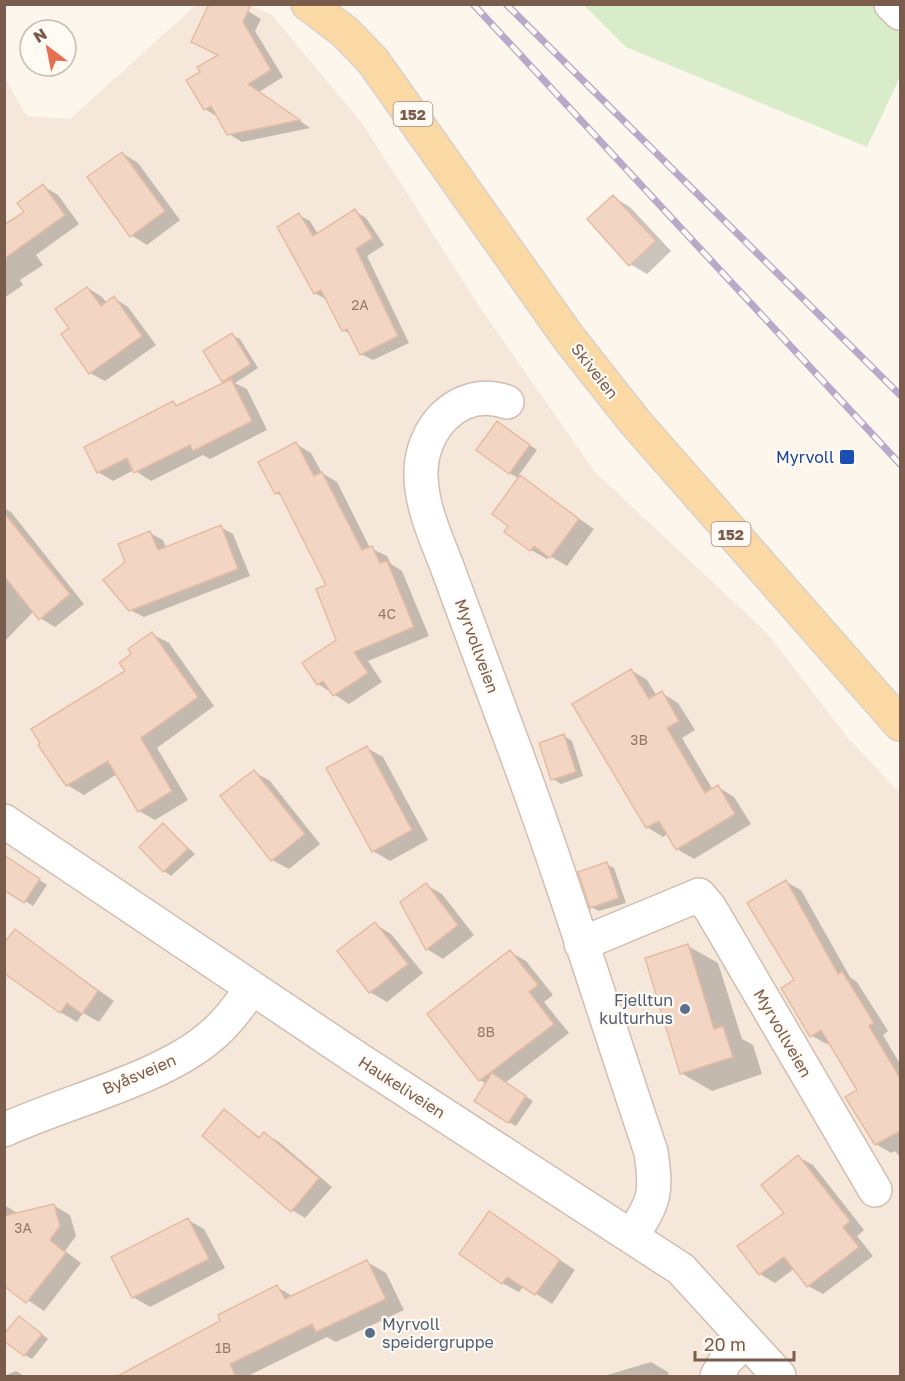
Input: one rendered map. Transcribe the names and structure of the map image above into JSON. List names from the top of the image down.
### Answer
{
  "streets": {
    "main road": ["152", "Skiveien"],
    "street": ["Myrvollveien", "Byåsveien", "Haukeliveien"]
  },
  "crossings": [
    ["Myrvollveien", "Haukeliveien"],
    ["Byåsveien", "Haukeliveien"]
  ],
  "places": {
    "transit": ["Myrvoll"],
    "other": ["Fjelltun kulturhus", "Myrvoll speidergruppe"]
  },
  "house_numbers": [
    "2A",
    "4C",
    "3B",
    "8B",
    "3A",
    "1B"
  ],
  "scale_bar": "20 m",
  "north": "top left"
}
